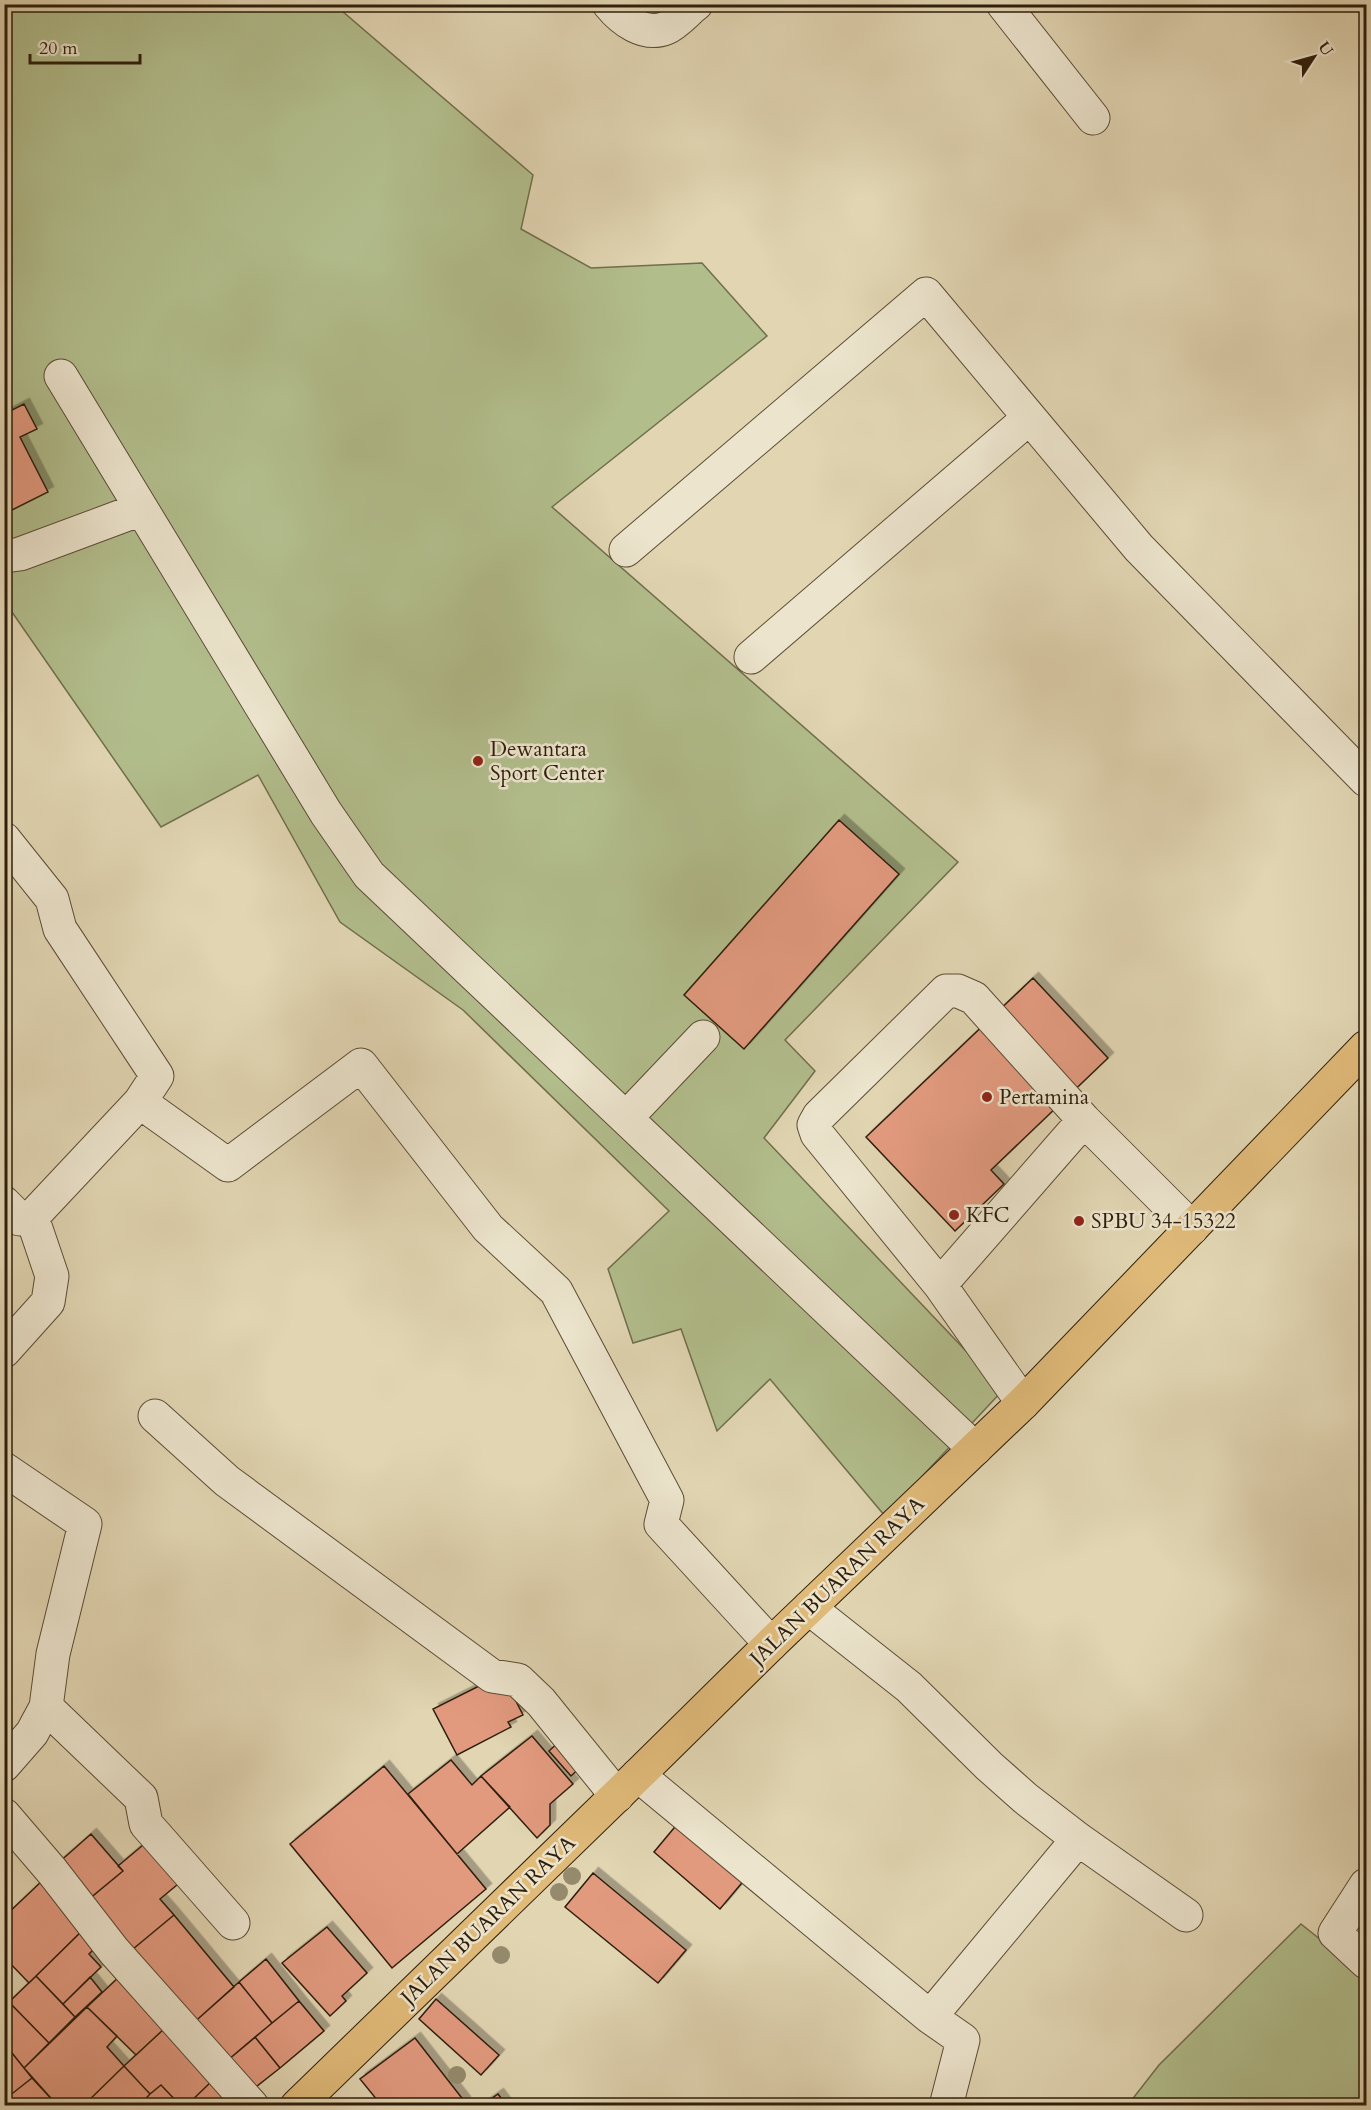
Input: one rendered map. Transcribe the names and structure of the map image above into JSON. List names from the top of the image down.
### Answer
{
  "streets": {
    "main road": ["JALAN BUARAN RAYA"]
  },
  "places": [
    "Dewantara Sport Center",
    "Pertamina",
    "KFC",
    "SPBU 34-15322"
  ],
  "scale_bar": "20 m",
  "north": "top right"
}
